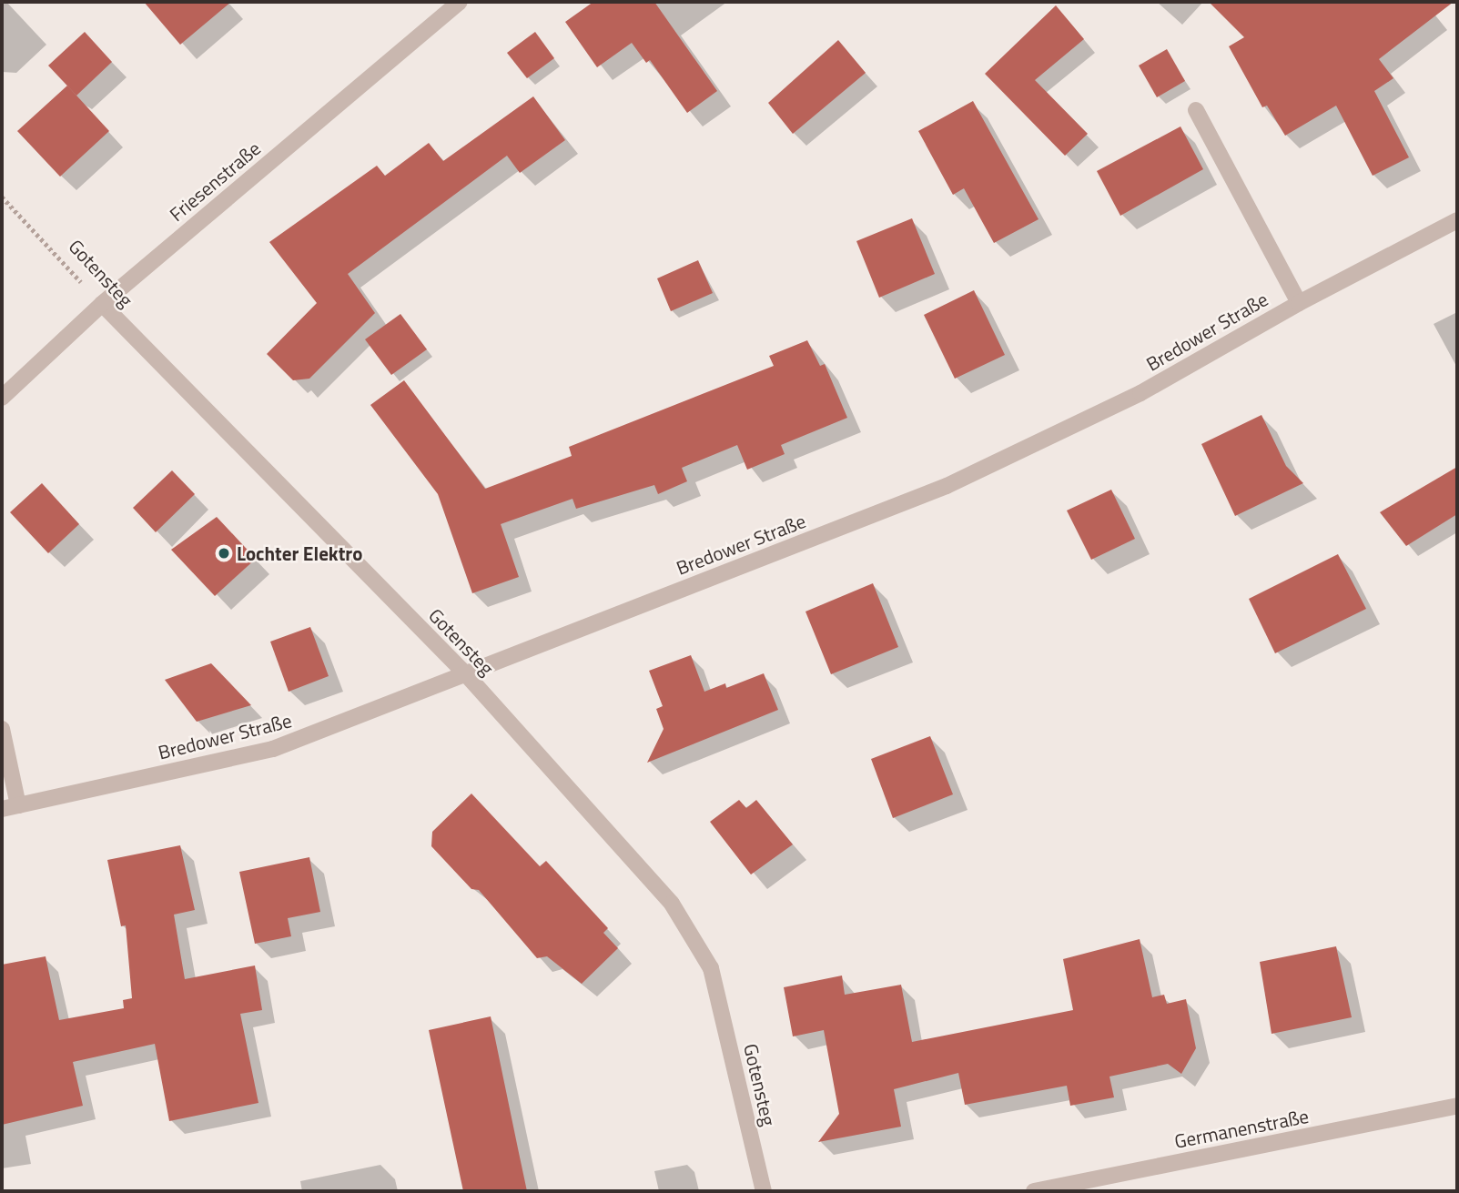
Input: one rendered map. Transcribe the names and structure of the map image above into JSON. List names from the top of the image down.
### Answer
{
  "streets": {
    "street": [
      "Friesenstraße",
      "Gotensteg",
      "Bredower Straße",
      "Germanenstraße"
    ]
  },
  "crossings": [
    ["Friesenstraße", "Gotensteg"],
    ["Gotensteg", "Bredower Straße"]
  ],
  "places": ["Lochter Elektro"]
}
